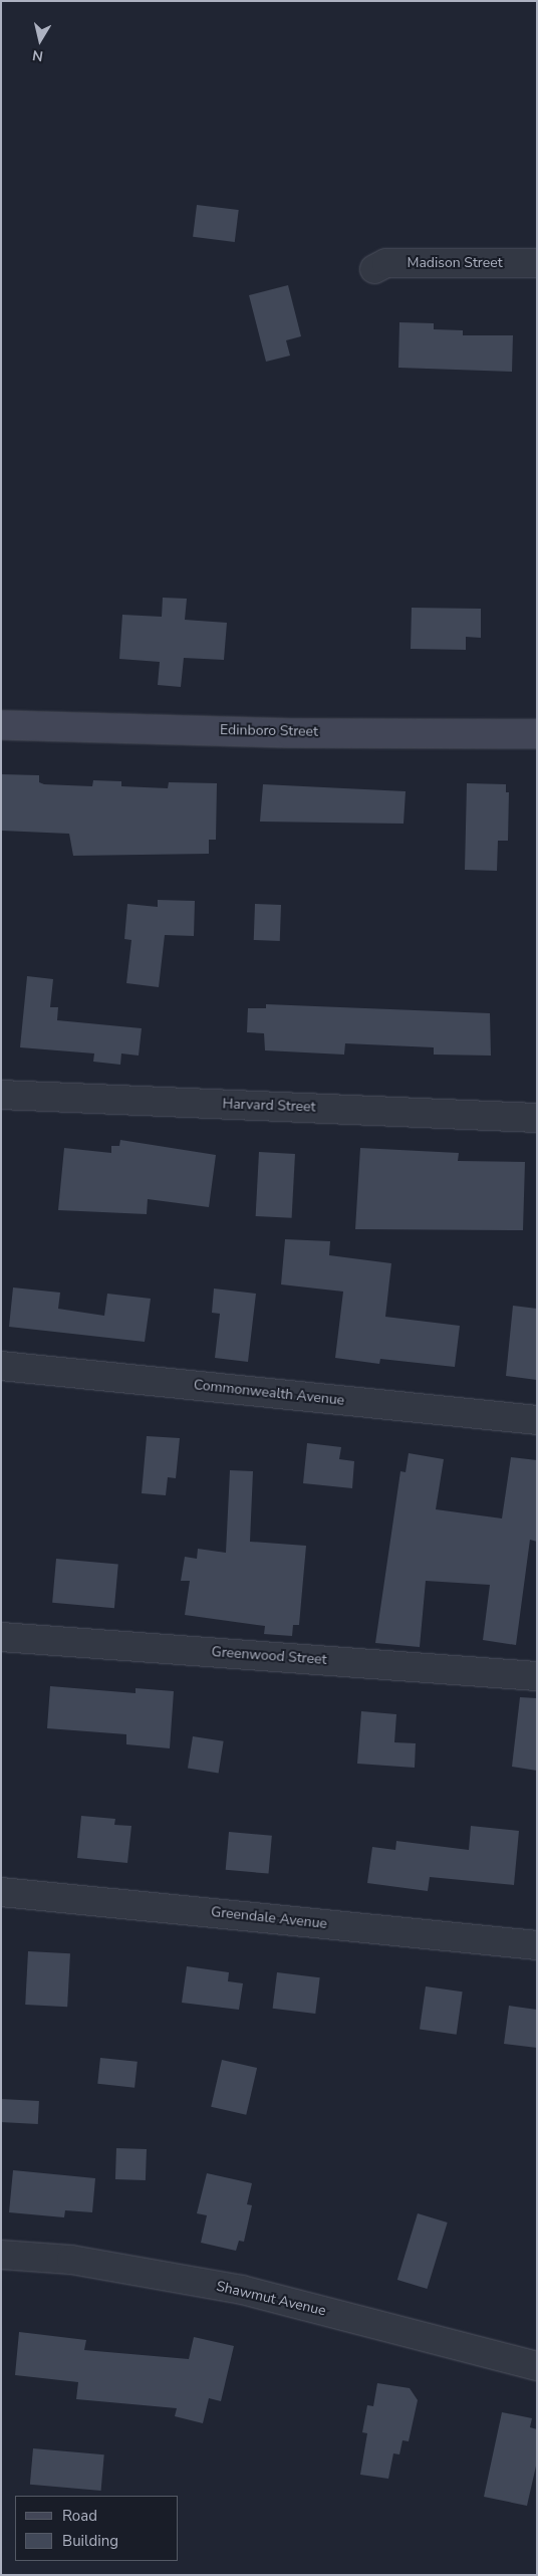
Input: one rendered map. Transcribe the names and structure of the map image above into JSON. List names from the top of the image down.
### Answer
{
  "streets": {
    "street": [
      "Madison Street",
      "Edinboro Street",
      "Harvard Street",
      "Commonwealth Avenue",
      "Greenwood Street",
      "Greendale Avenue",
      "Shawmut Avenue"
    ]
  },
  "legend": ["Road", "Building"],
  "north": "bottom"
}
